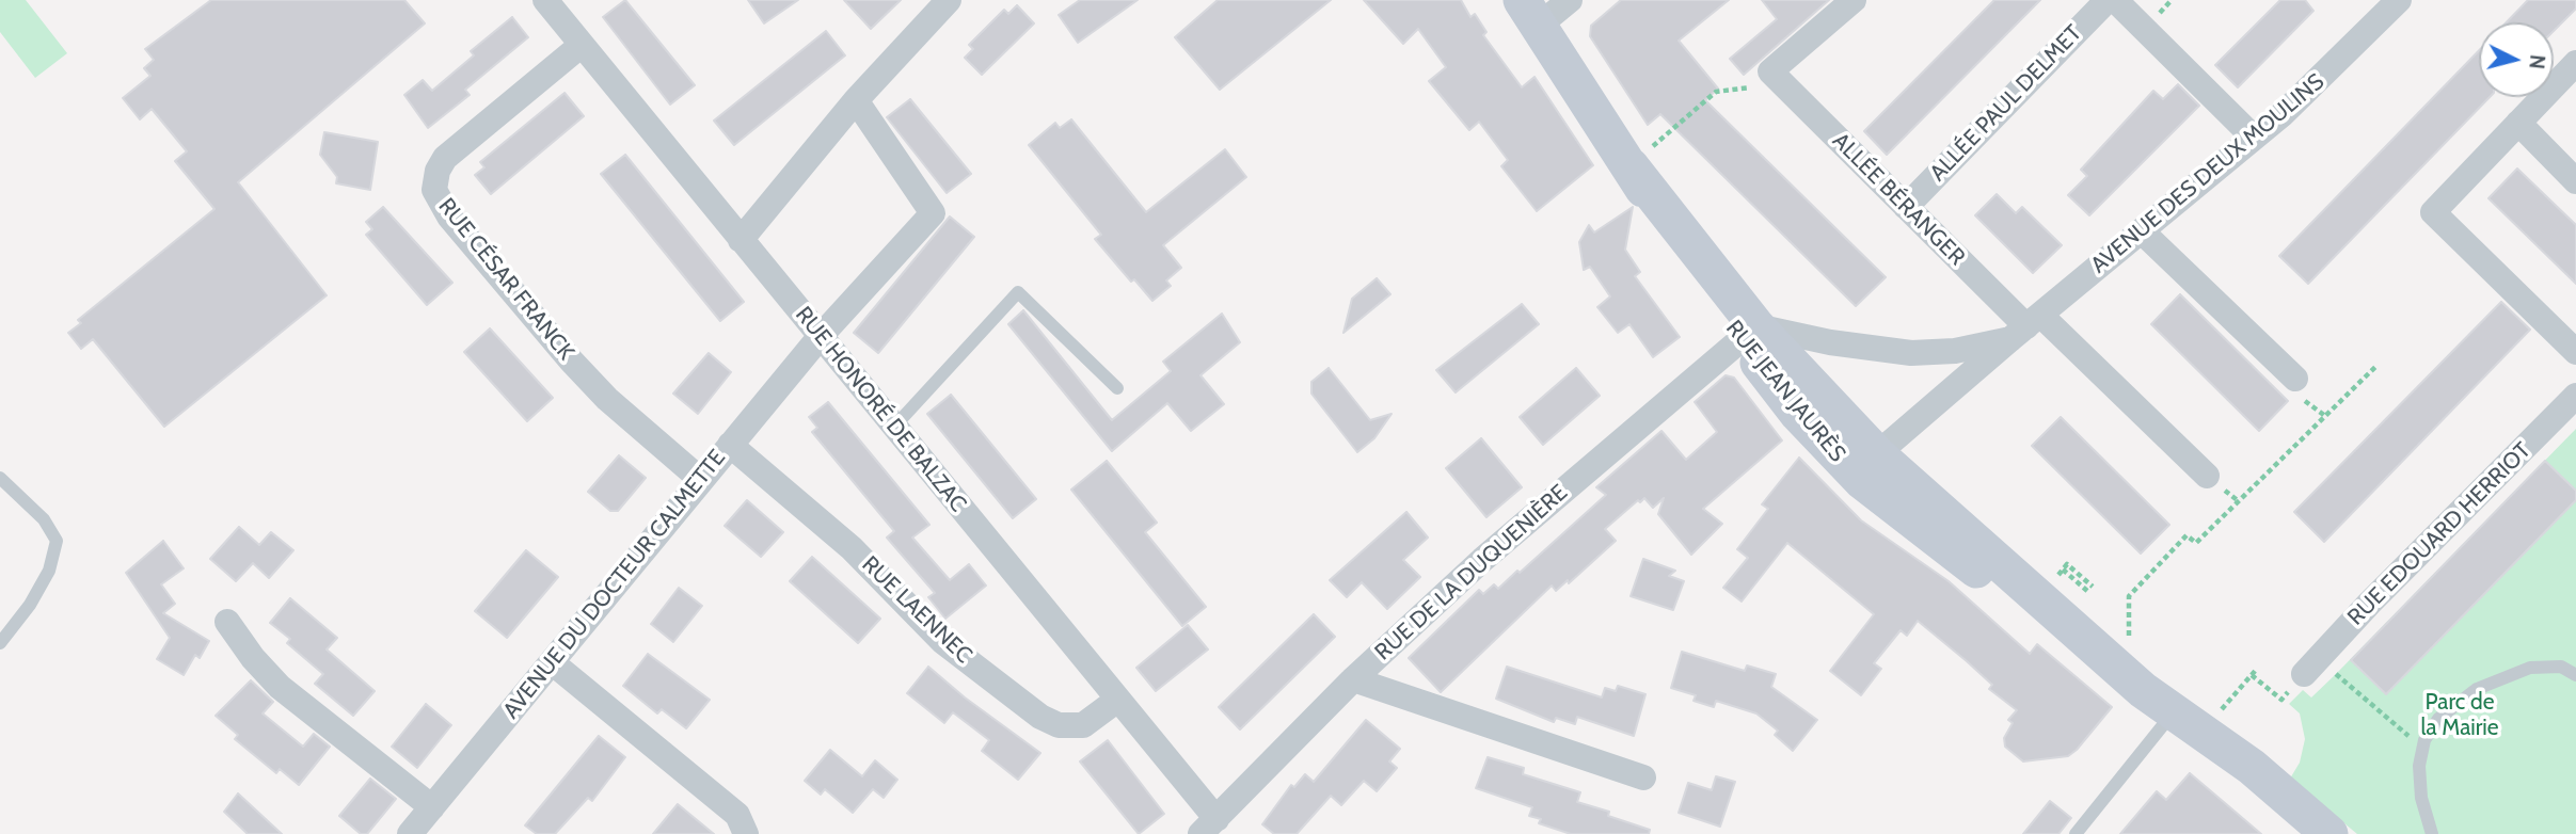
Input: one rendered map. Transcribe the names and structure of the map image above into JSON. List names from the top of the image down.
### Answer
{
  "streets": {
    "main road": ["RUE JEAN JAURÈS"],
    "street": [
      "ALLÉE PAUL DELMET",
      "AVENUE DES DEUX MOULINS",
      "ALLÉE BÉRANGER",
      "RUE CÉSAR FRANCK",
      "RUE HONORÉ DE BALZAC",
      "RUE EDOUARD HERRIOT",
      "RUE DE LA DUQUENIÈRE",
      "AVENUE DU DOCTEUR CALMETTE",
      "RUE LAENNEC"
    ]
  },
  "crossings": [
    ["ALLÉE PAUL DELMET", "ALLÉE BÉRANGER"],
    ["AVENUE DES DEUX MOULINS", "ALLÉE BÉRANGER"],
    ["AVENUE DES DEUX MOULINS", "RUE JEAN JAURÈS"],
    ["AVENUE DES DEUX MOULINS", "RUE DE LA DUQUENIÈRE"],
    ["RUE CÉSAR FRANCK", "RUE HONORÉ DE BALZAC"],
    ["RUE CÉSAR FRANCK", "AVENUE DU DOCTEUR CALMETTE"],
    ["RUE JEAN JAURÈS", "RUE DE LA DUQUENIÈRE"],
    ["RUE HONORÉ DE BALZAC", "RUE DE LA DUQUENIÈRE"],
    ["RUE HONORÉ DE BALZAC", "AVENUE DU DOCTEUR CALMETTE"],
    ["RUE HONORÉ DE BALZAC", "RUE LAENNEC"],
    ["AVENUE DU DOCTEUR CALMETTE", "RUE LAENNEC"]
  ],
  "parks": ["Parc de la Mairie"],
  "north": "right"
}
